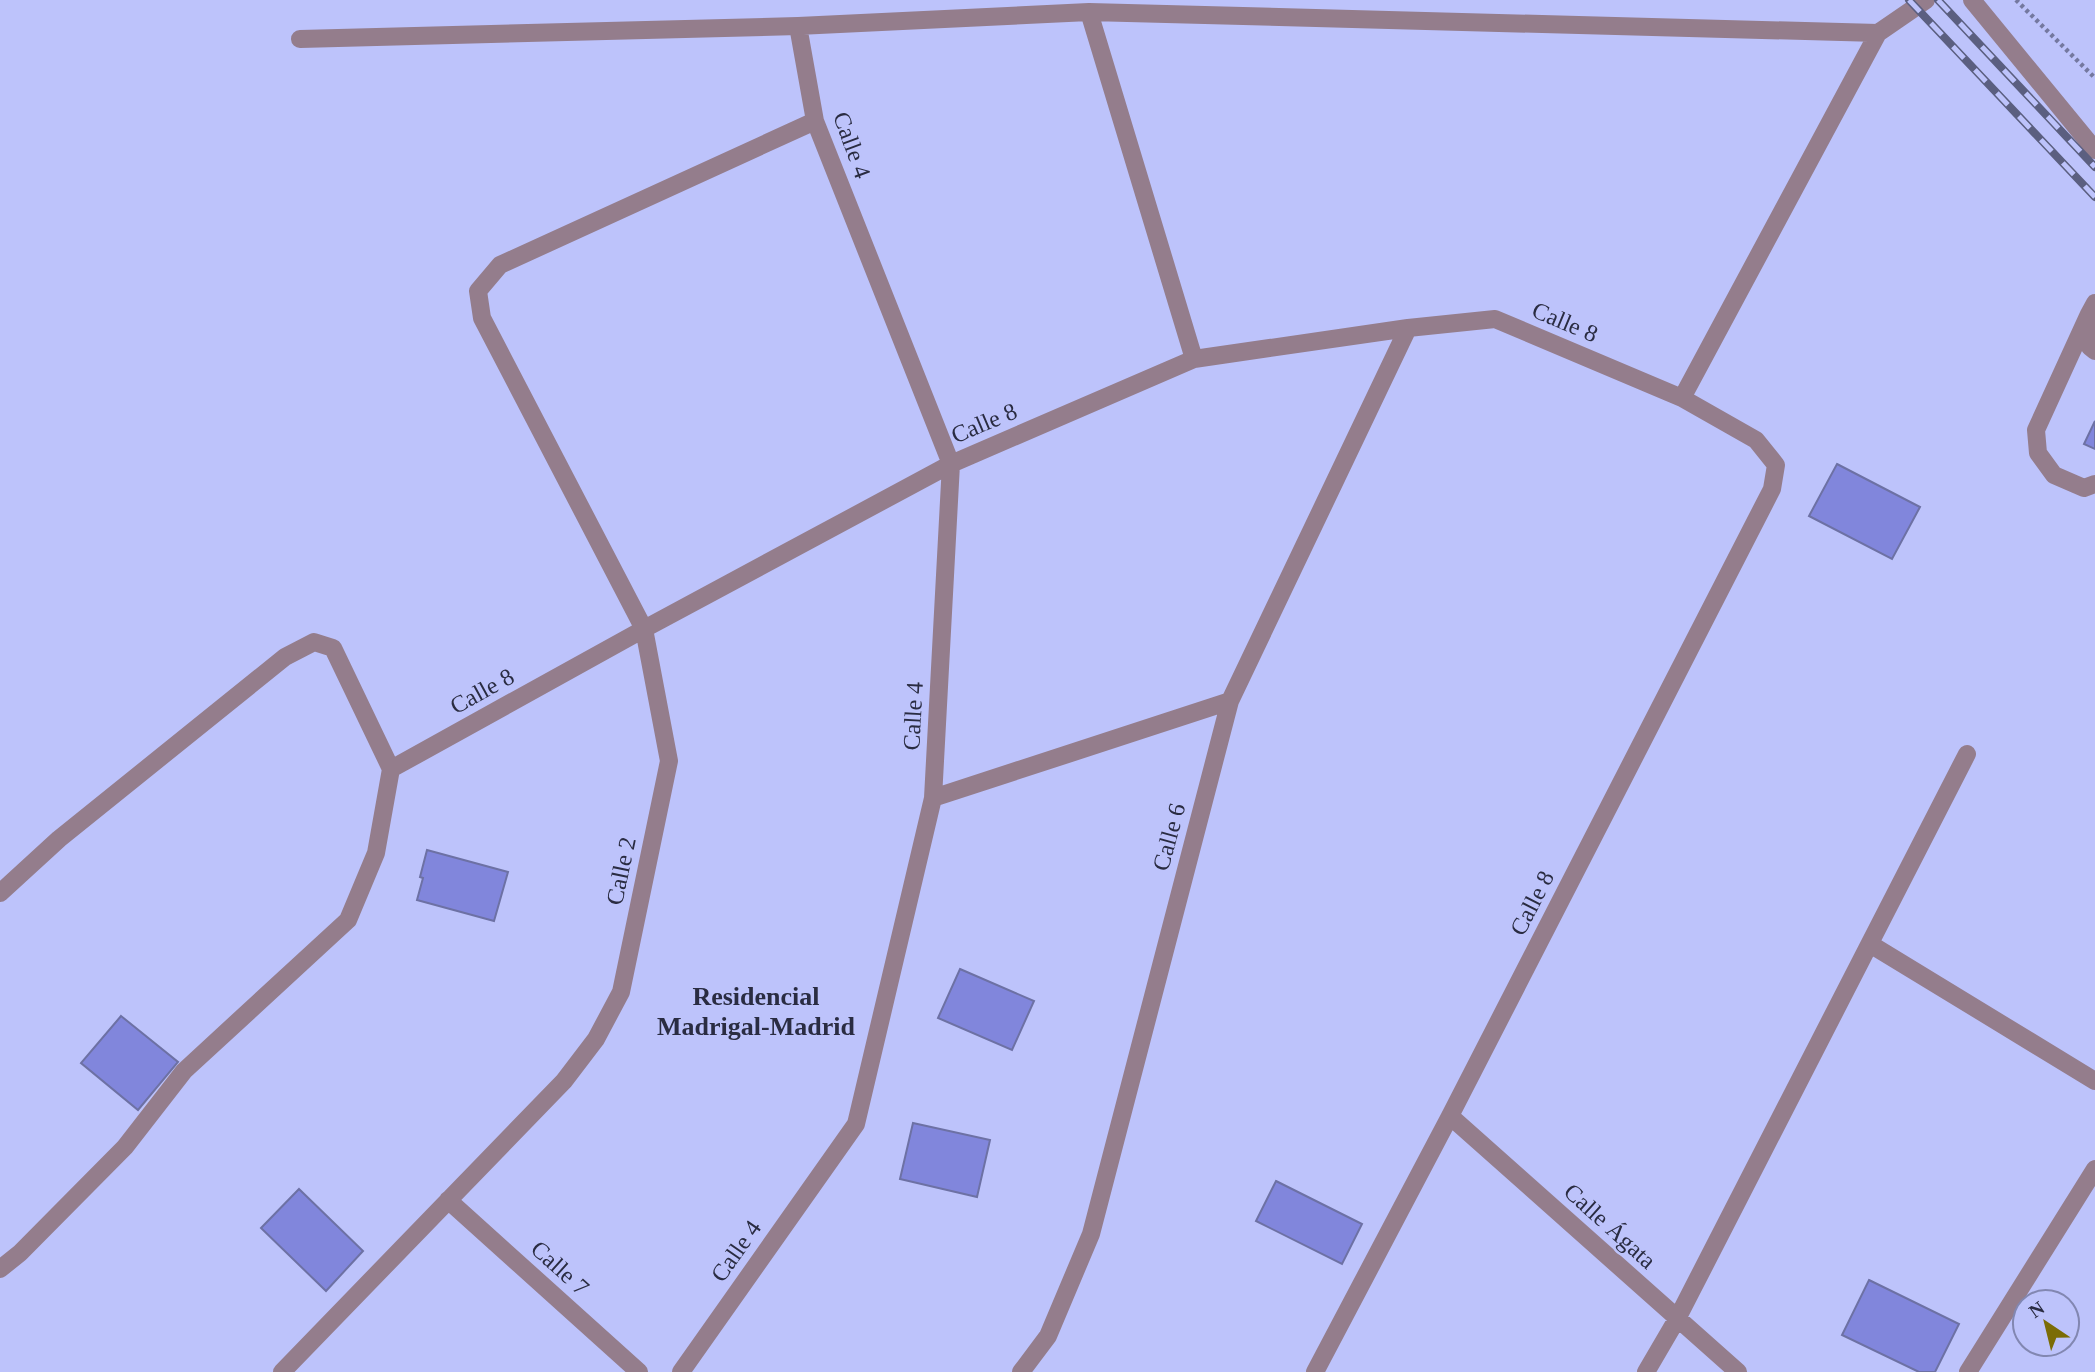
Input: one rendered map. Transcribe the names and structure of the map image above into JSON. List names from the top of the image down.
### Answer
{
  "streets": {
    "street": [
      "Calle 4",
      "Calle 8",
      "Calle 6",
      "Calle 2",
      "Calle Ágata",
      "Calle 7"
    ]
  },
  "crossings": [
    ["Calle 4", "Calle 8"],
    ["Calle 4", "Calle 2"],
    ["Calle 8", "Calle 6"],
    ["Calle 8", "Calle 2"],
    ["Calle 8", "Calle Ágata"],
    ["Calle 2", "Calle 7"]
  ],
  "districts": ["Residencial Madrigal-Madrid"],
  "north": "top left"
}
